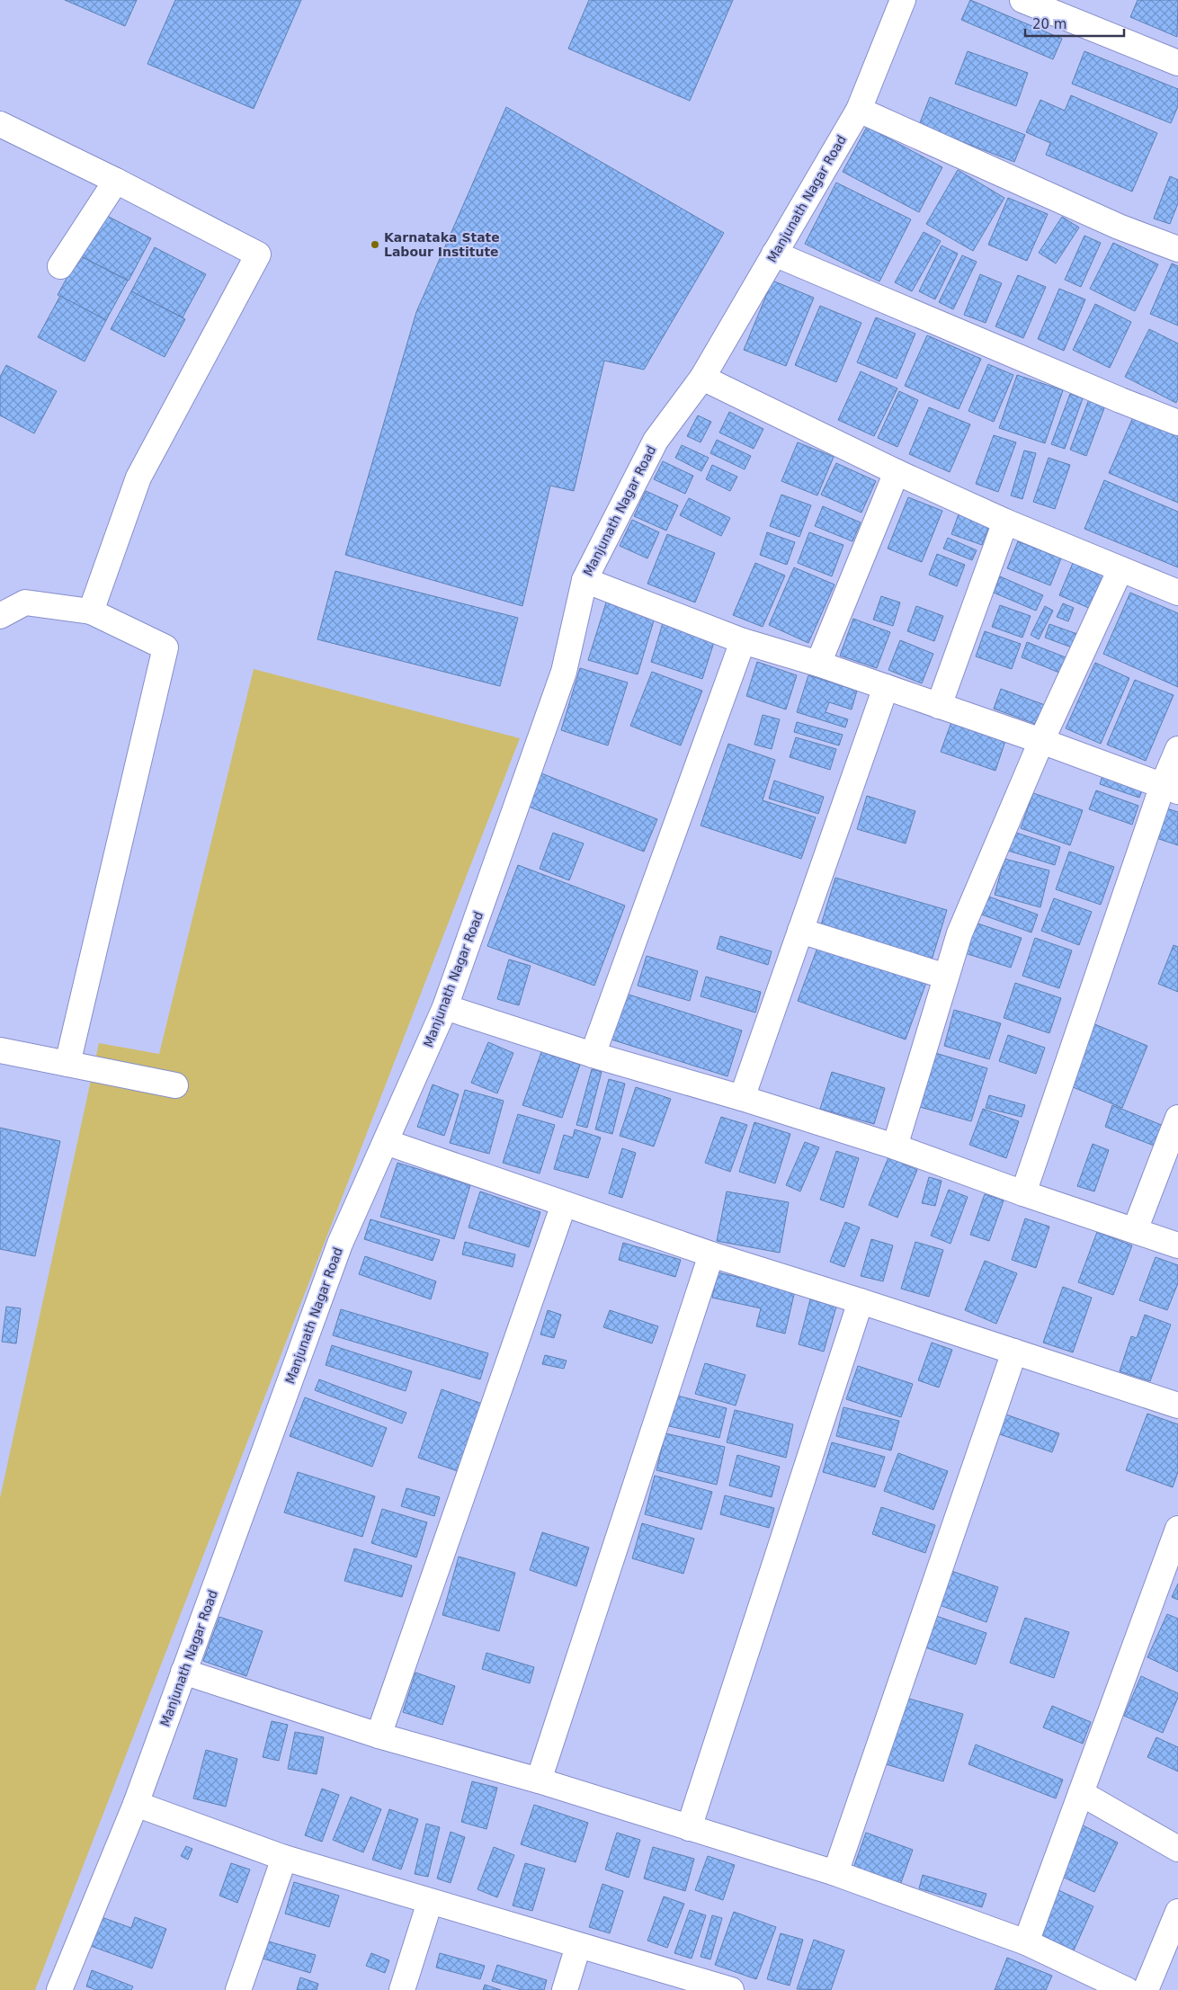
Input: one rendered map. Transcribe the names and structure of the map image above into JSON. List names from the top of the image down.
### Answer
{
  "streets": {
    "street": ["Manjunath Nagar Road"]
  },
  "places": ["Karnataka State Labour Institute"],
  "scale_bar": "20 m"
}
